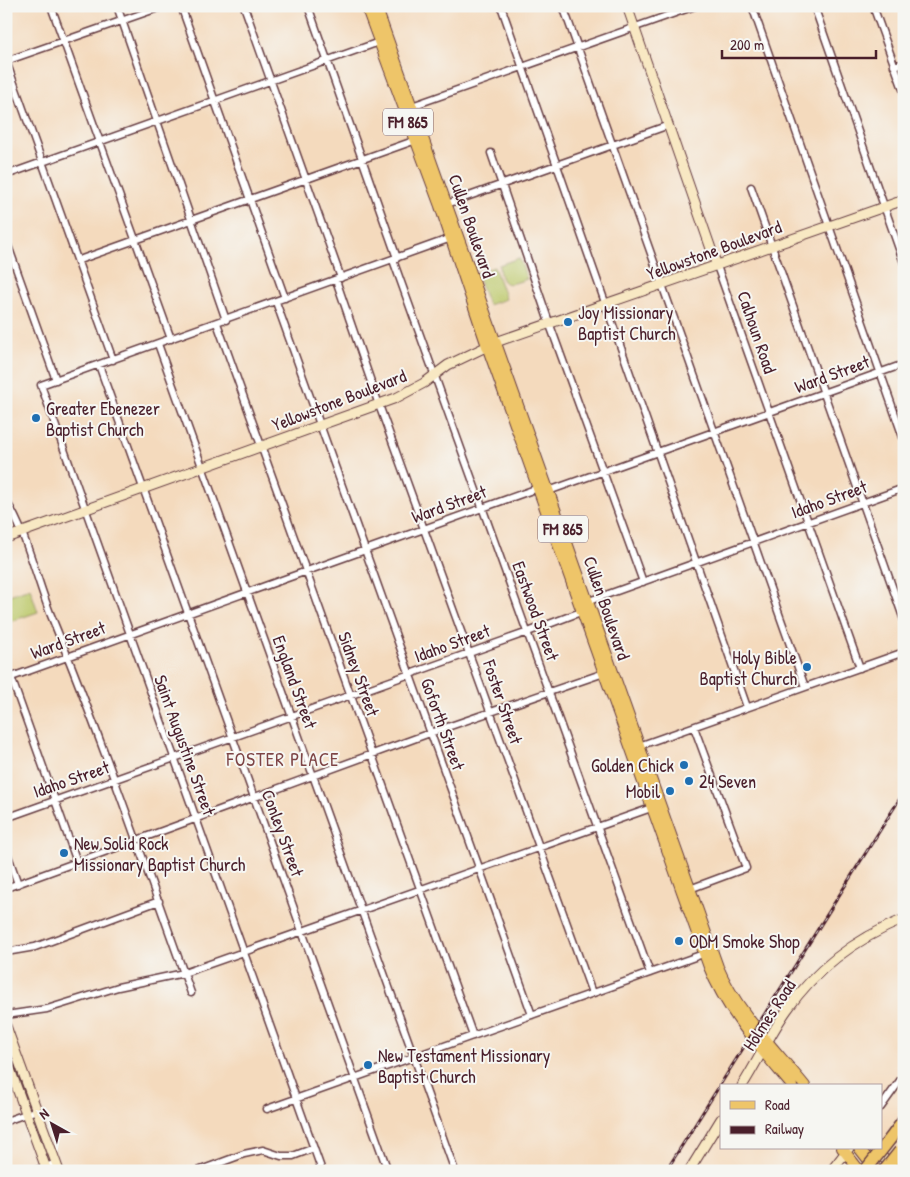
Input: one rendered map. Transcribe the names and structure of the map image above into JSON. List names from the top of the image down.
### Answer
{
  "streets": {
    "main road": ["FM 865", "Cullen Boulevard"],
    "street": [
      "Yellowstone Boulevard",
      "Calhoun Road",
      "Ward Street",
      "Idaho Street",
      "Eastwood Street",
      "Sidney Street",
      "England Street",
      "Foster Street",
      "Goforth Street",
      "Saint Augustine Street",
      "Conley Street",
      "Holmes Road"
    ]
  },
  "crossings": [
    ["Cullen Boulevard", "Yellowstone Boulevard"],
    ["Cullen Boulevard", "Ward Street"],
    ["Cullen Boulevard", "Idaho Street"],
    ["Cullen Boulevard", "Holmes Road"],
    ["Yellowstone Boulevard", "Calhoun Road"],
    ["Yellowstone Boulevard", "Eastwood Street"],
    ["Yellowstone Boulevard", "Sidney Street"],
    ["Yellowstone Boulevard", "England Street"],
    ["Yellowstone Boulevard", "Foster Street"],
    ["Yellowstone Boulevard", "Goforth Street"],
    ["Yellowstone Boulevard", "Saint Augustine Street"],
    ["Yellowstone Boulevard", "Conley Street"],
    ["Calhoun Road", "Ward Street"],
    ["Calhoun Road", "Idaho Street"],
    ["Ward Street", "Eastwood Street"],
    ["Ward Street", "Sidney Street"],
    ["Ward Street", "England Street"],
    ["Ward Street", "Foster Street"],
    ["Ward Street", "Goforth Street"],
    ["Ward Street", "Saint Augustine Street"],
    ["Ward Street", "Conley Street"],
    ["Idaho Street", "Eastwood Street"],
    ["Idaho Street", "Sidney Street"],
    ["Idaho Street", "England Street"],
    ["Idaho Street", "Foster Street"],
    ["Idaho Street", "Goforth Street"],
    ["Idaho Street", "Saint Augustine Street"],
    ["Idaho Street", "Conley Street"]
  ],
  "districts": ["FOSTER PLACE"],
  "places": [
    "Joy Missionary Baptist Church",
    "Greater Ebenezer Baptist Church",
    "Holy Bible Baptist Church",
    "Golden Chick",
    "24 Seven",
    "Mobil",
    "New Solid Rock Missionary Baptist Church",
    "ODM Smoke Shop",
    "New Testament Missionary Baptist Church"
  ],
  "legend": ["Road", "Railway"],
  "scale_bar": "200 m",
  "north": "top left"
}
